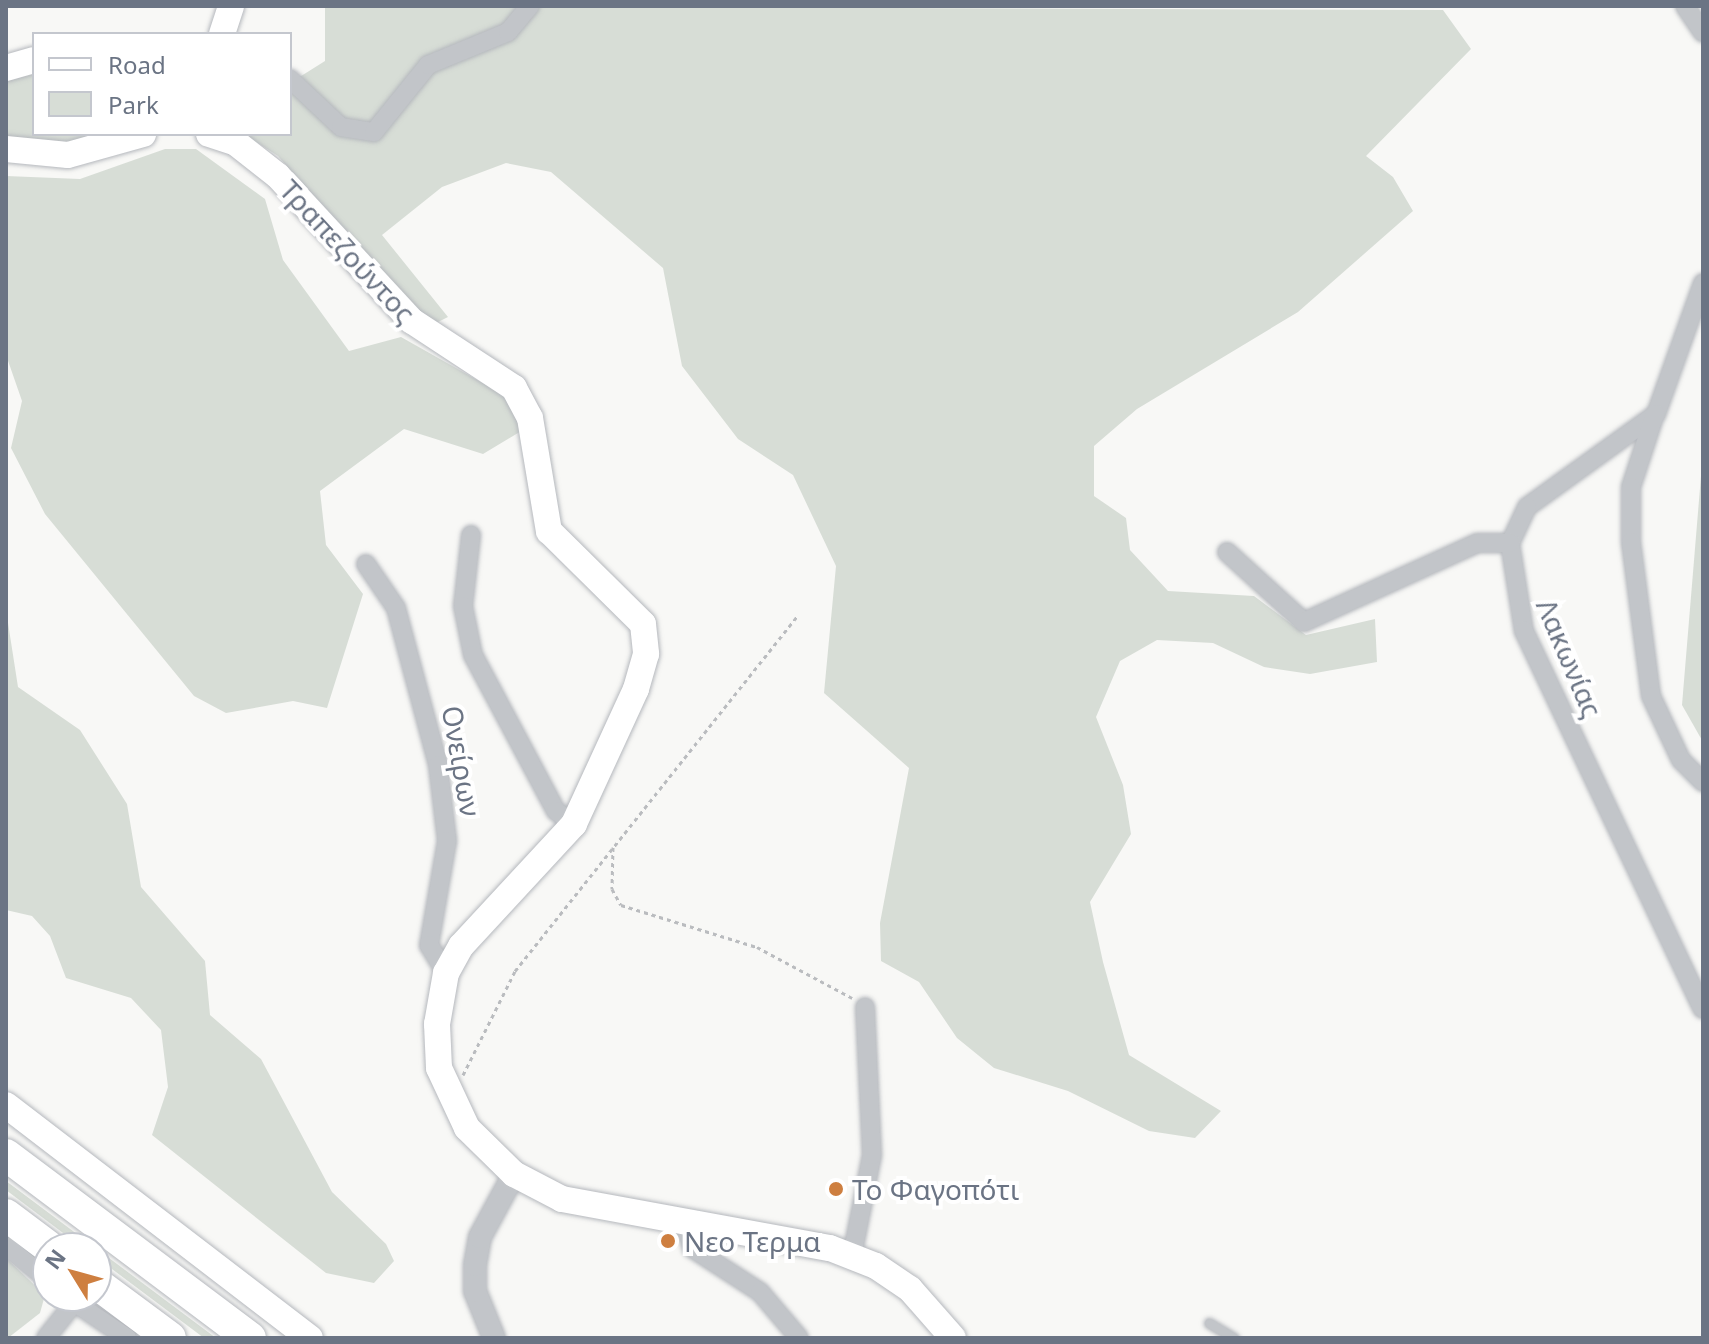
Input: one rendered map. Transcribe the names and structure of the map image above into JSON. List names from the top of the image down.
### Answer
{
  "streets": {
    "main road": ["Τραπεζούντος"],
    "street": ["Λακωνίας", "Ονείρων"]
  },
  "crossings": [
    ["Τραπεζούντος", "Ονείρων"]
  ],
  "places": ["Το Φαγοπότι", "Νεο Τερμα"],
  "legend": ["Road", "Park"],
  "north": "top left"
}
